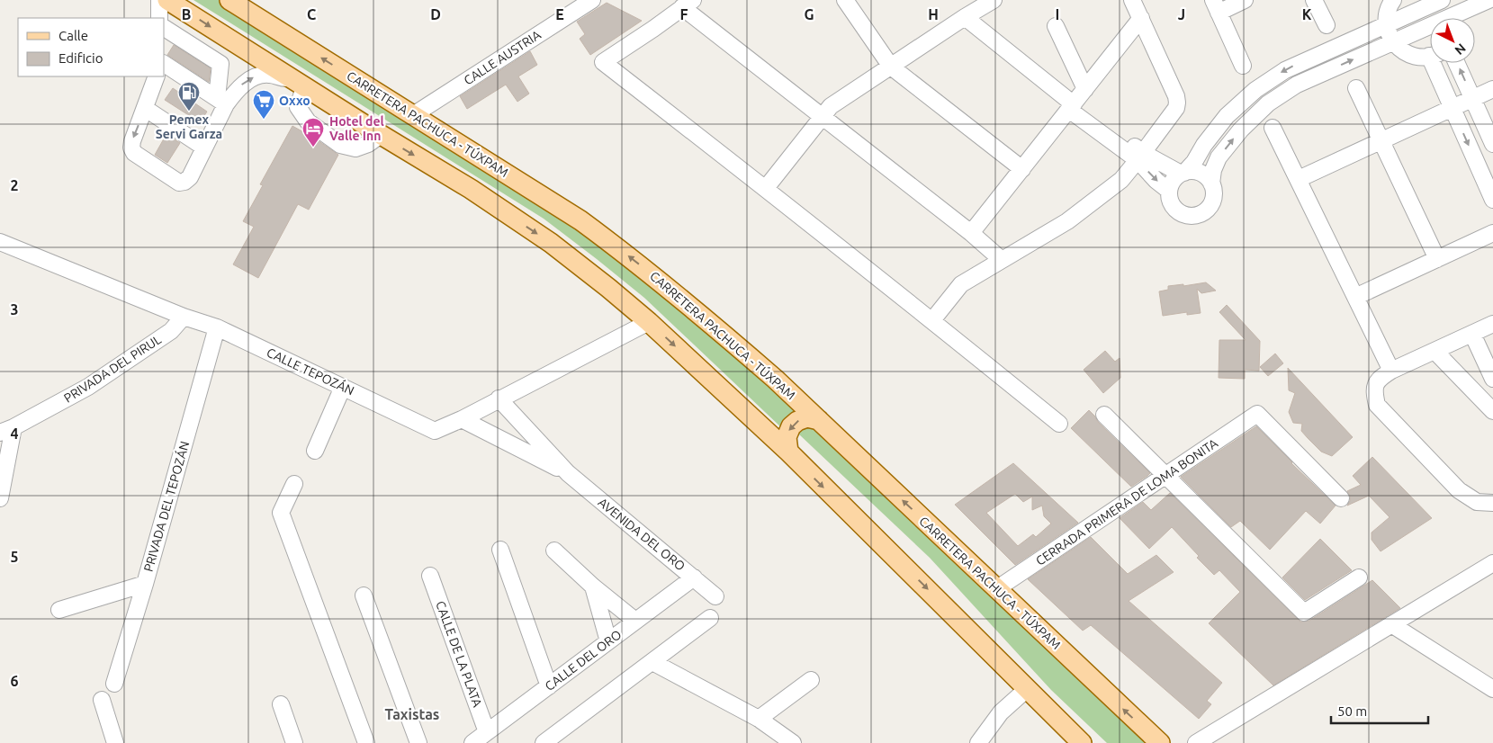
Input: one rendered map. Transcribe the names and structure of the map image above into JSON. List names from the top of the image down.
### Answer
{
  "streets": {
    "main road": ["CARRETERA PACHUCA - TÚXPAM"],
    "street": [
      "CALLE AUSTRIA",
      "PRIVADA DEL PIRUL",
      "CALLE TEPOZÁN",
      "CERRADA PRIMERA DE LOMA BONITA",
      "PRIVADA DEL TEPOZÁN",
      "AVENIDA DEL ORO",
      "CALLE DE LA PLATA",
      "CALLE DEL ORO"
    ]
  },
  "crossings": [
    ["CALLE AUSTRIA", "CARRETERA PACHUCA - TÚXPAM"],
    ["CARRETERA PACHUCA - TÚXPAM", "CERRADA PRIMERA DE LOMA BONITA"],
    ["PRIVADA DEL PIRUL", "CALLE TEPOZÁN"],
    ["CALLE TEPOZÁN", "PRIVADA DEL TEPOZÁN"],
    ["CALLE TEPOZÁN", "AVENIDA DEL ORO"],
    ["AVENIDA DEL ORO", "CALLE DEL ORO"],
    ["CALLE DE LA PLATA", "CALLE DEL ORO"]
  ],
  "districts": ["Taxistas"],
  "places": {
    "fuel station": ["Pemex Servi Garza"],
    "supermarket": ["Oxxo"],
    "hotel": ["Hotel del Valle Inn"]
  },
  "legend": ["Calle", "Edificio"],
  "scale_bar": "50 m",
  "north": "bottom right",
  "grid": {
    "columns": [
      "B",
      "C",
      "D",
      "E",
      "F",
      "G",
      "H",
      "I",
      "J",
      "K"
    ],
    "rows": [
      "2",
      "3",
      "4",
      "5",
      "6"
    ]
  }
}
